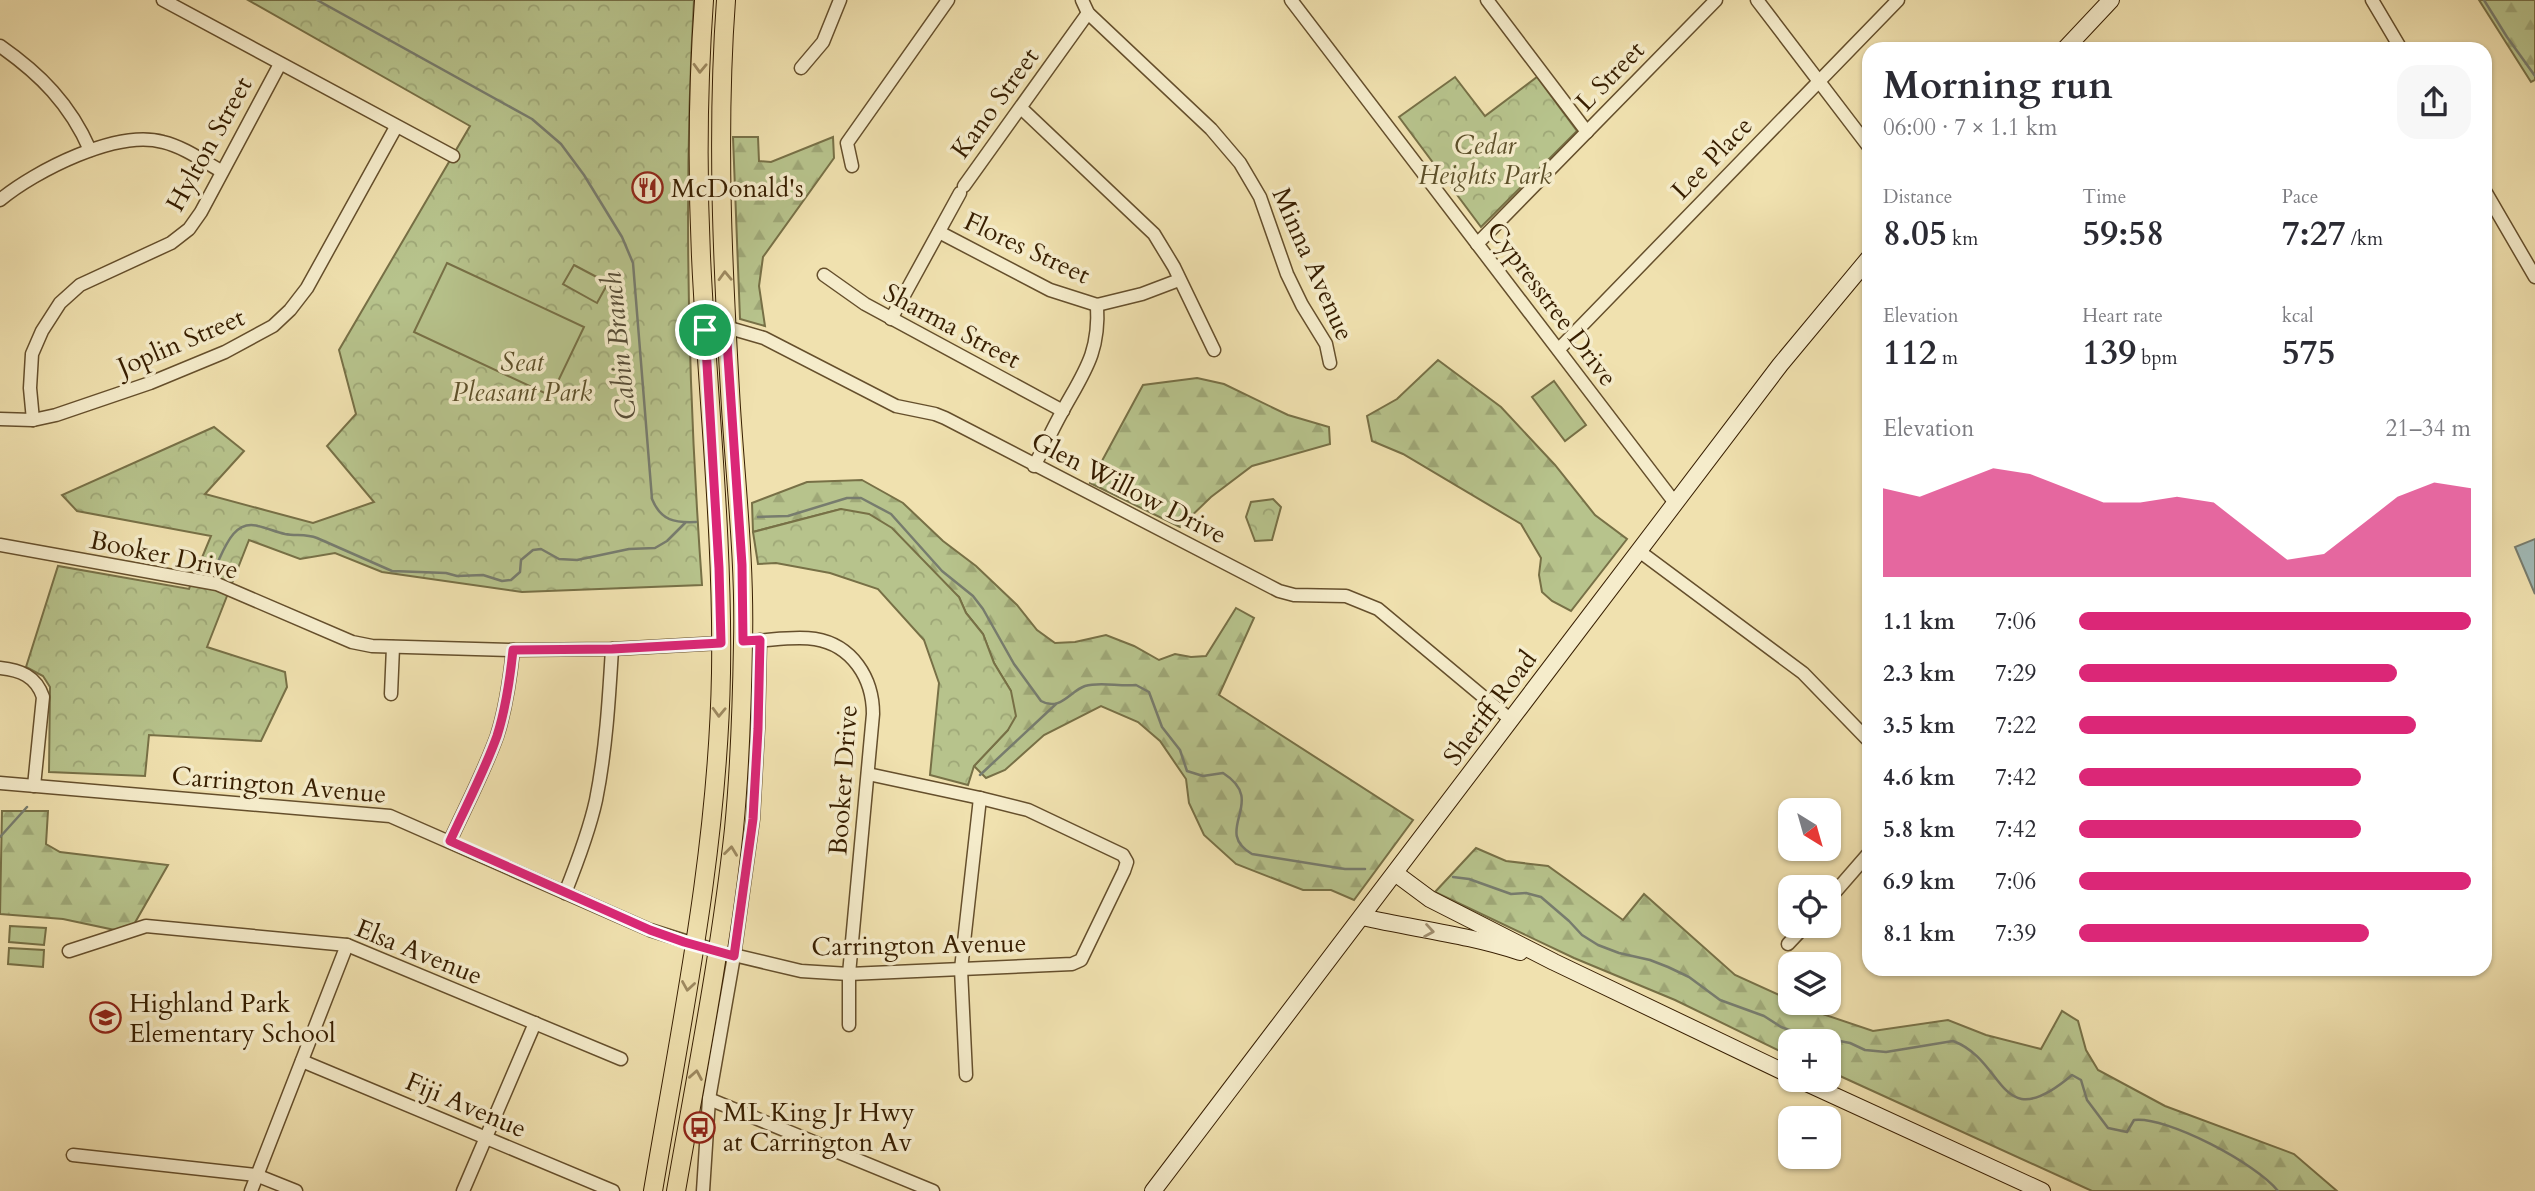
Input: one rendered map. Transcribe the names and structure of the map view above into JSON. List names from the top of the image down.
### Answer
{
  "streets": {
    "main road": ["Sheriff Road"],
    "street": [
      "L Street",
      "Kano Street",
      "Hylton Street",
      "Lee Place",
      "Flores Street",
      "Minna Avenue",
      "Cypresstree Drive",
      "Sharma Street",
      "Joplin Street",
      "Glen Willow Drive",
      "Booker Drive",
      "Carrington Avenue",
      "Elsa Avenue",
      "Fiji Avenue"
    ]
  },
  "crossings": [
    ["L Street", "Cypresstree Drive"],
    ["Kano Street", "Flores Street"],
    ["Kano Street", "Minna Avenue"],
    ["Kano Street", "Sharma Street"],
    ["Hylton Street", "Joplin Street"],
    ["Lee Place", "Cypresstree Drive"],
    ["Cypresstree Drive", "Sheriff Road"],
    ["Glen Willow Drive", "Sheriff Road"],
    ["Booker Drive", "Carrington Avenue"]
  ],
  "water": ["Cabin Branch"],
  "parks": ["Cedar Heights Park", "Seat Pleasant Park"],
  "places": {
    "restaurant": ["McDonald's"],
    "school or university": ["Highland Park Elementary School"],
    "bus stop": ["ML King Jr Hwy at Carrington Av"]
  },
  "north": "bottom right",
  "page": {
    "heading": ["Morning run", "06:00 · 7 × 1.1 km"],
    "stats": [
      ["Distance", "8.05 km"],
      ["Time", "59:58"],
      ["Pace", "7:27 /km"],
      ["Elevation", "112 m"],
      ["Heart rate", "139 bpm"],
      ["kcal", "575"]
    ],
    "chart": ["Elevation", "21–34 m"],
    "list": [
      {
        "name": "1.1 km",
        "note": "7:06"
      },
      {
        "name": "2.3 km",
        "note": "7:29"
      },
      {
        "name": "3.5 km",
        "note": "7:22"
      },
      {
        "name": "4.6 km",
        "note": "7:42"
      },
      {
        "name": "5.8 km",
        "note": "7:42"
      },
      {
        "name": "6.9 km",
        "note": "7:06"
      },
      {
        "name": "8.1 km",
        "note": "7:39"
      }
    ],
    "map_buttons": ["+", "−"]
  }
}
